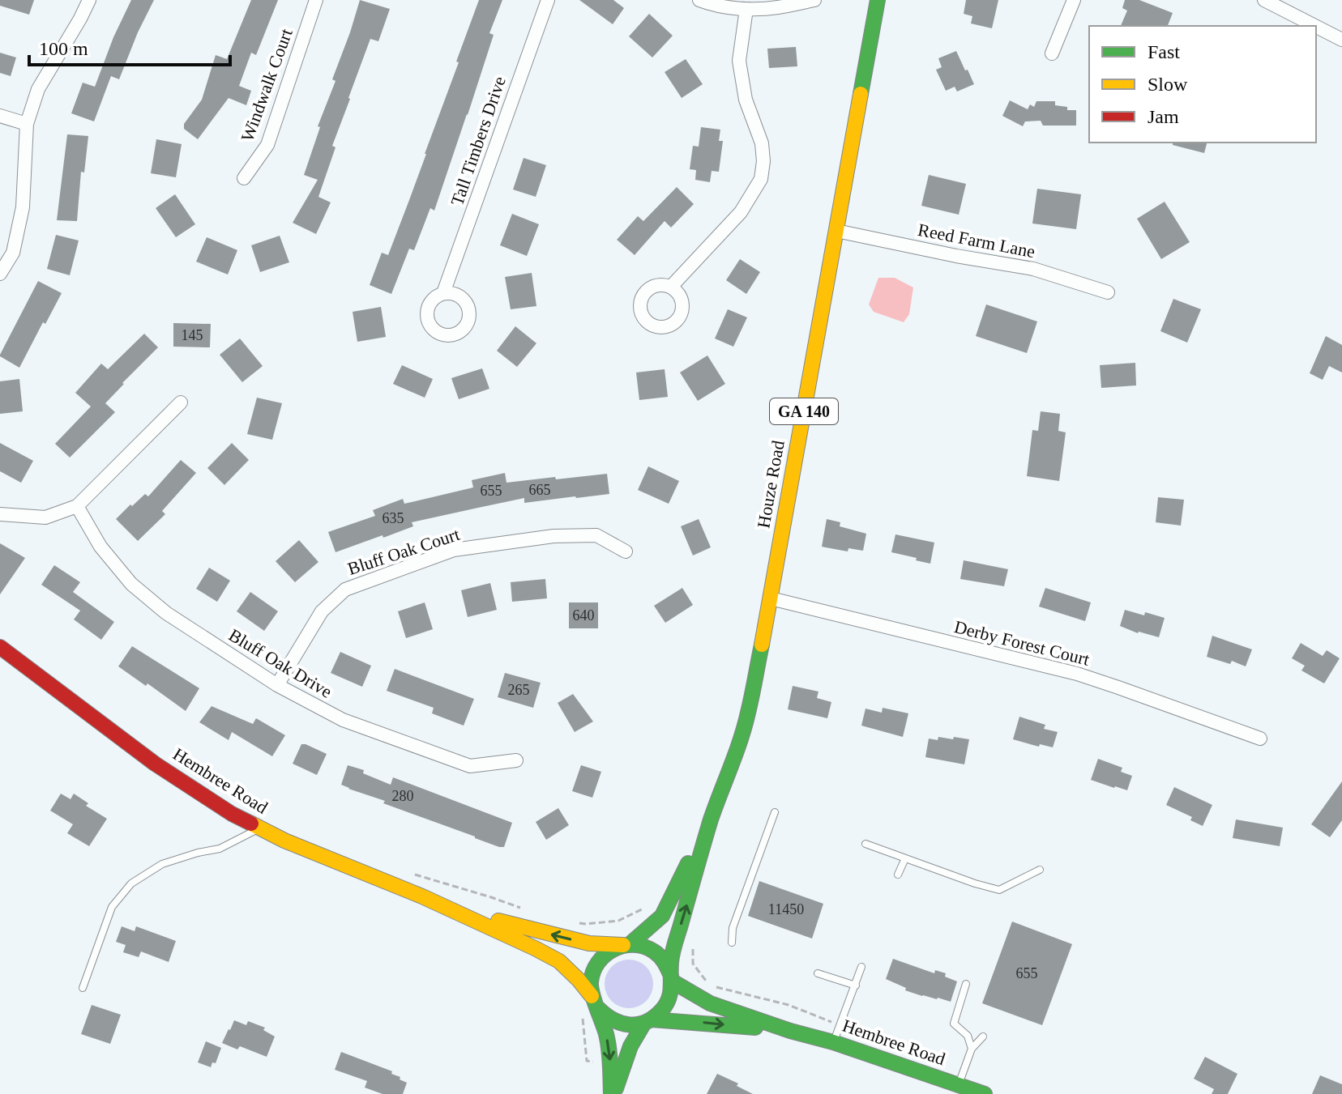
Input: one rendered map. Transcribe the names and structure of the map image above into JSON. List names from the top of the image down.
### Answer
{
  "streets": {
    "main road": ["GA 140", "Houze Road", "Hembree Road"],
    "street": [
      "Windwalk Court",
      "Tall Timbers Drive",
      "Reed Farm Lane",
      "Bluff Oak Court",
      "Derby Forest Court",
      "Bluff Oak Drive"
    ]
  },
  "crossings": [
    ["Reed Farm Lane", "Houze Road"],
    ["Houze Road", "Derby Forest Court"],
    ["Houze Road", "Hembree Road"],
    ["Bluff Oak Court", "Bluff Oak Drive"]
  ],
  "house_numbers": [
    "145",
    "665",
    "655",
    "635",
    "640",
    "265",
    "280",
    "11450",
    "655"
  ],
  "legend": ["Fast", "Slow", "Jam"],
  "scale_bar": "100 m"
}
